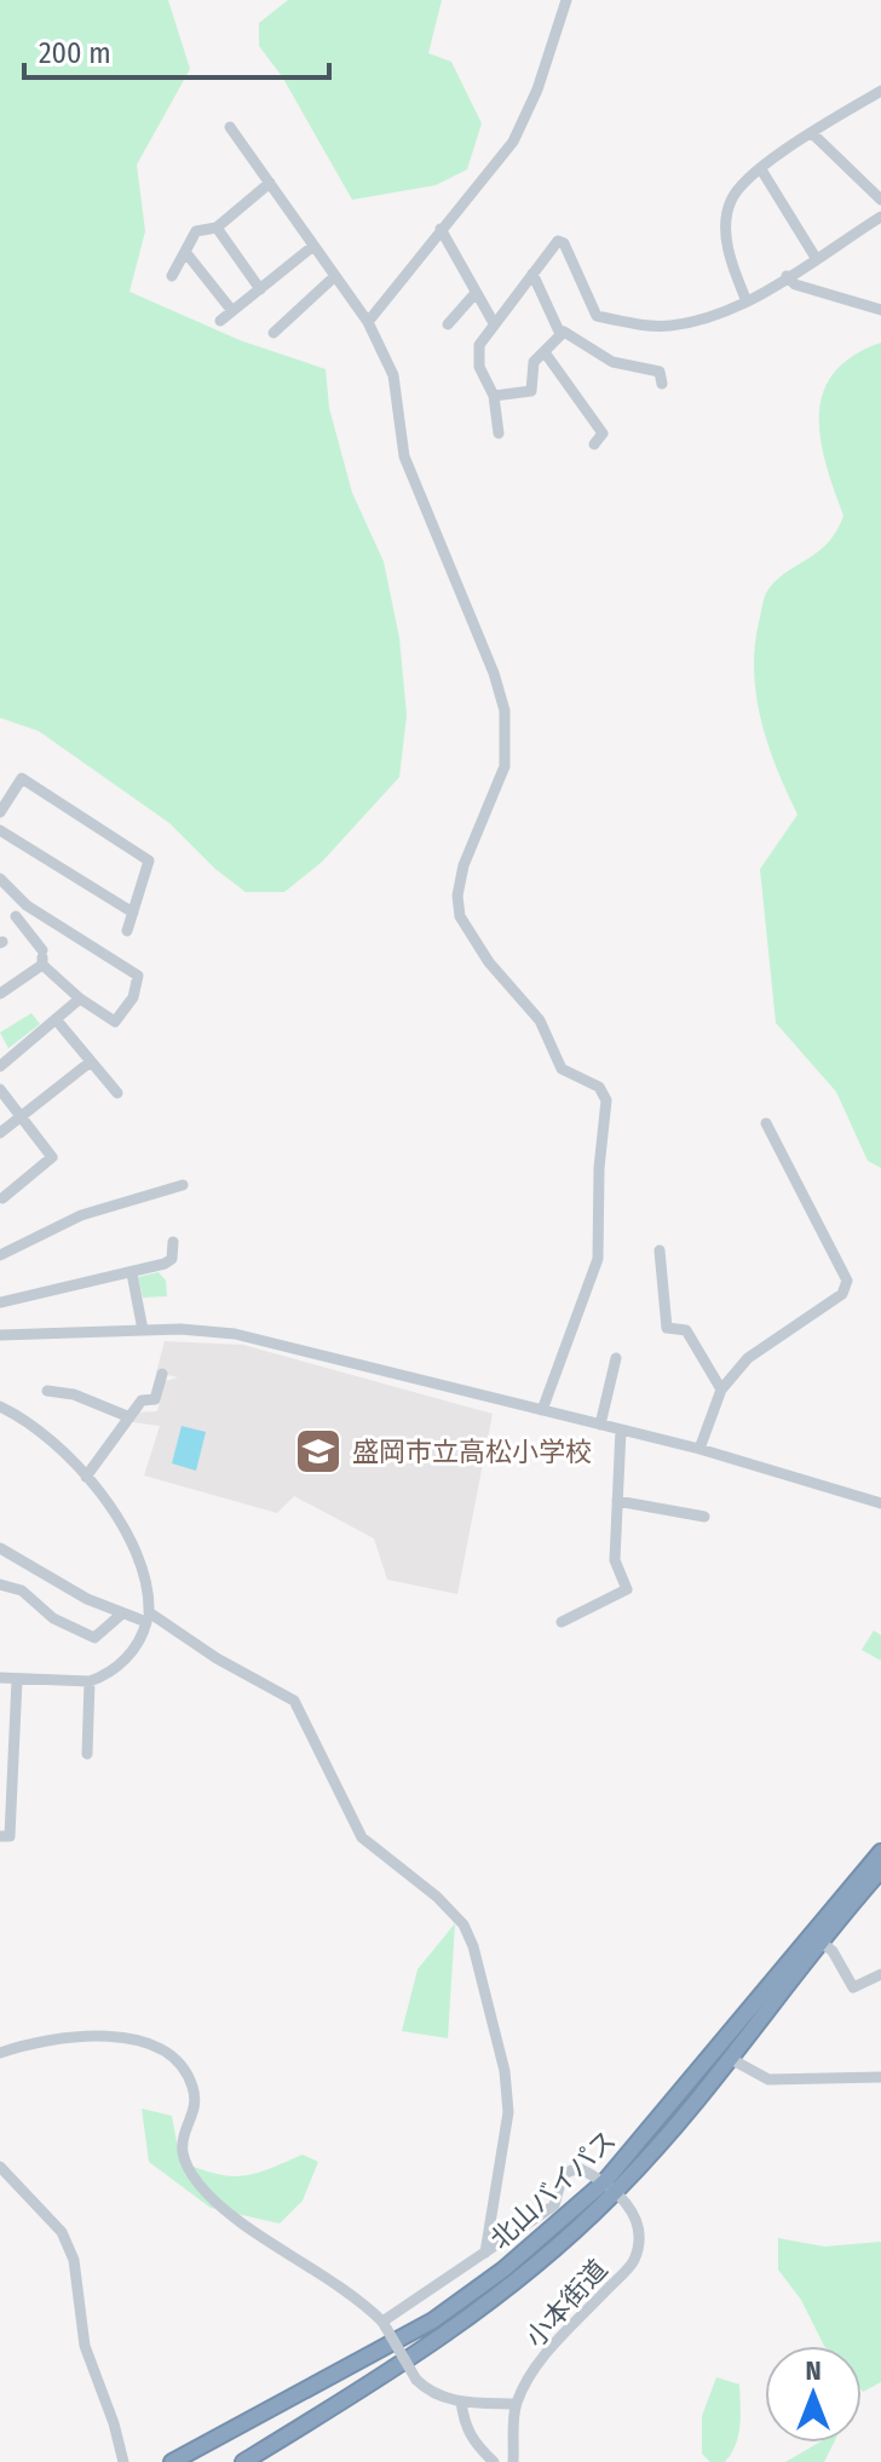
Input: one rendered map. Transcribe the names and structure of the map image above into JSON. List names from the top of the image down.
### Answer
{
  "streets": {
    "highway": ["北山バイパス"],
    "street": ["小本街道"]
  },
  "crossings": [
    ["北山バイパス", "小本街道"]
  ],
  "places": {
    "school or university": ["盛岡市立高松小学校"]
  },
  "scale_bar": "200 m",
  "north": "top"
}
